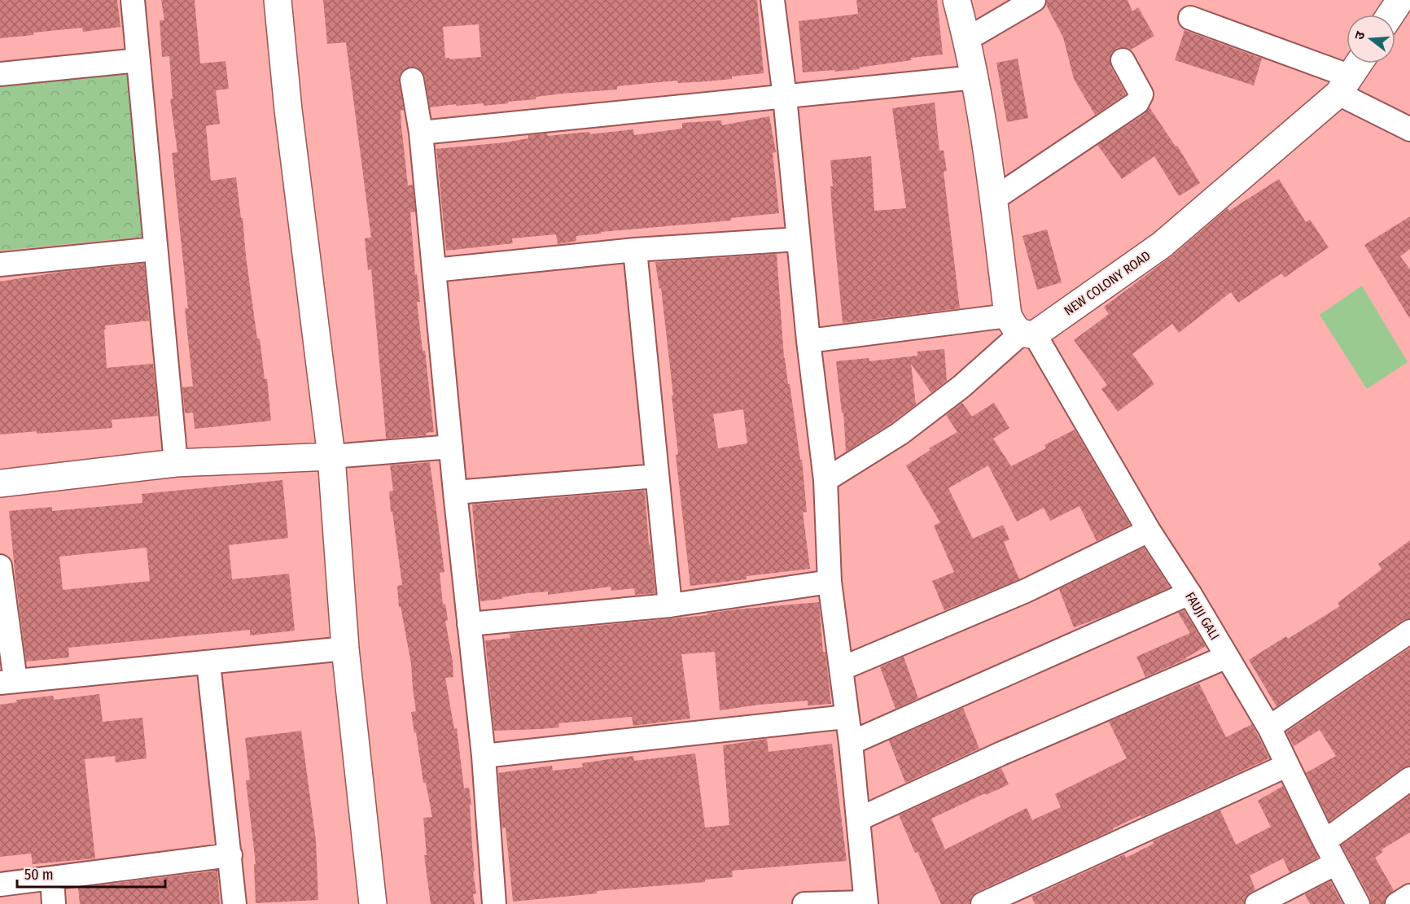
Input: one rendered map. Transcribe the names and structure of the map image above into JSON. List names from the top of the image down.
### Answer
{
  "streets": {
    "street": ["NEW COLONY ROAD", "FAUJI GALI"]
  },
  "crossings": [
    ["NEW COLONY ROAD", "FAUJI GALI"]
  ],
  "scale_bar": "50 m",
  "north": "left"
}
